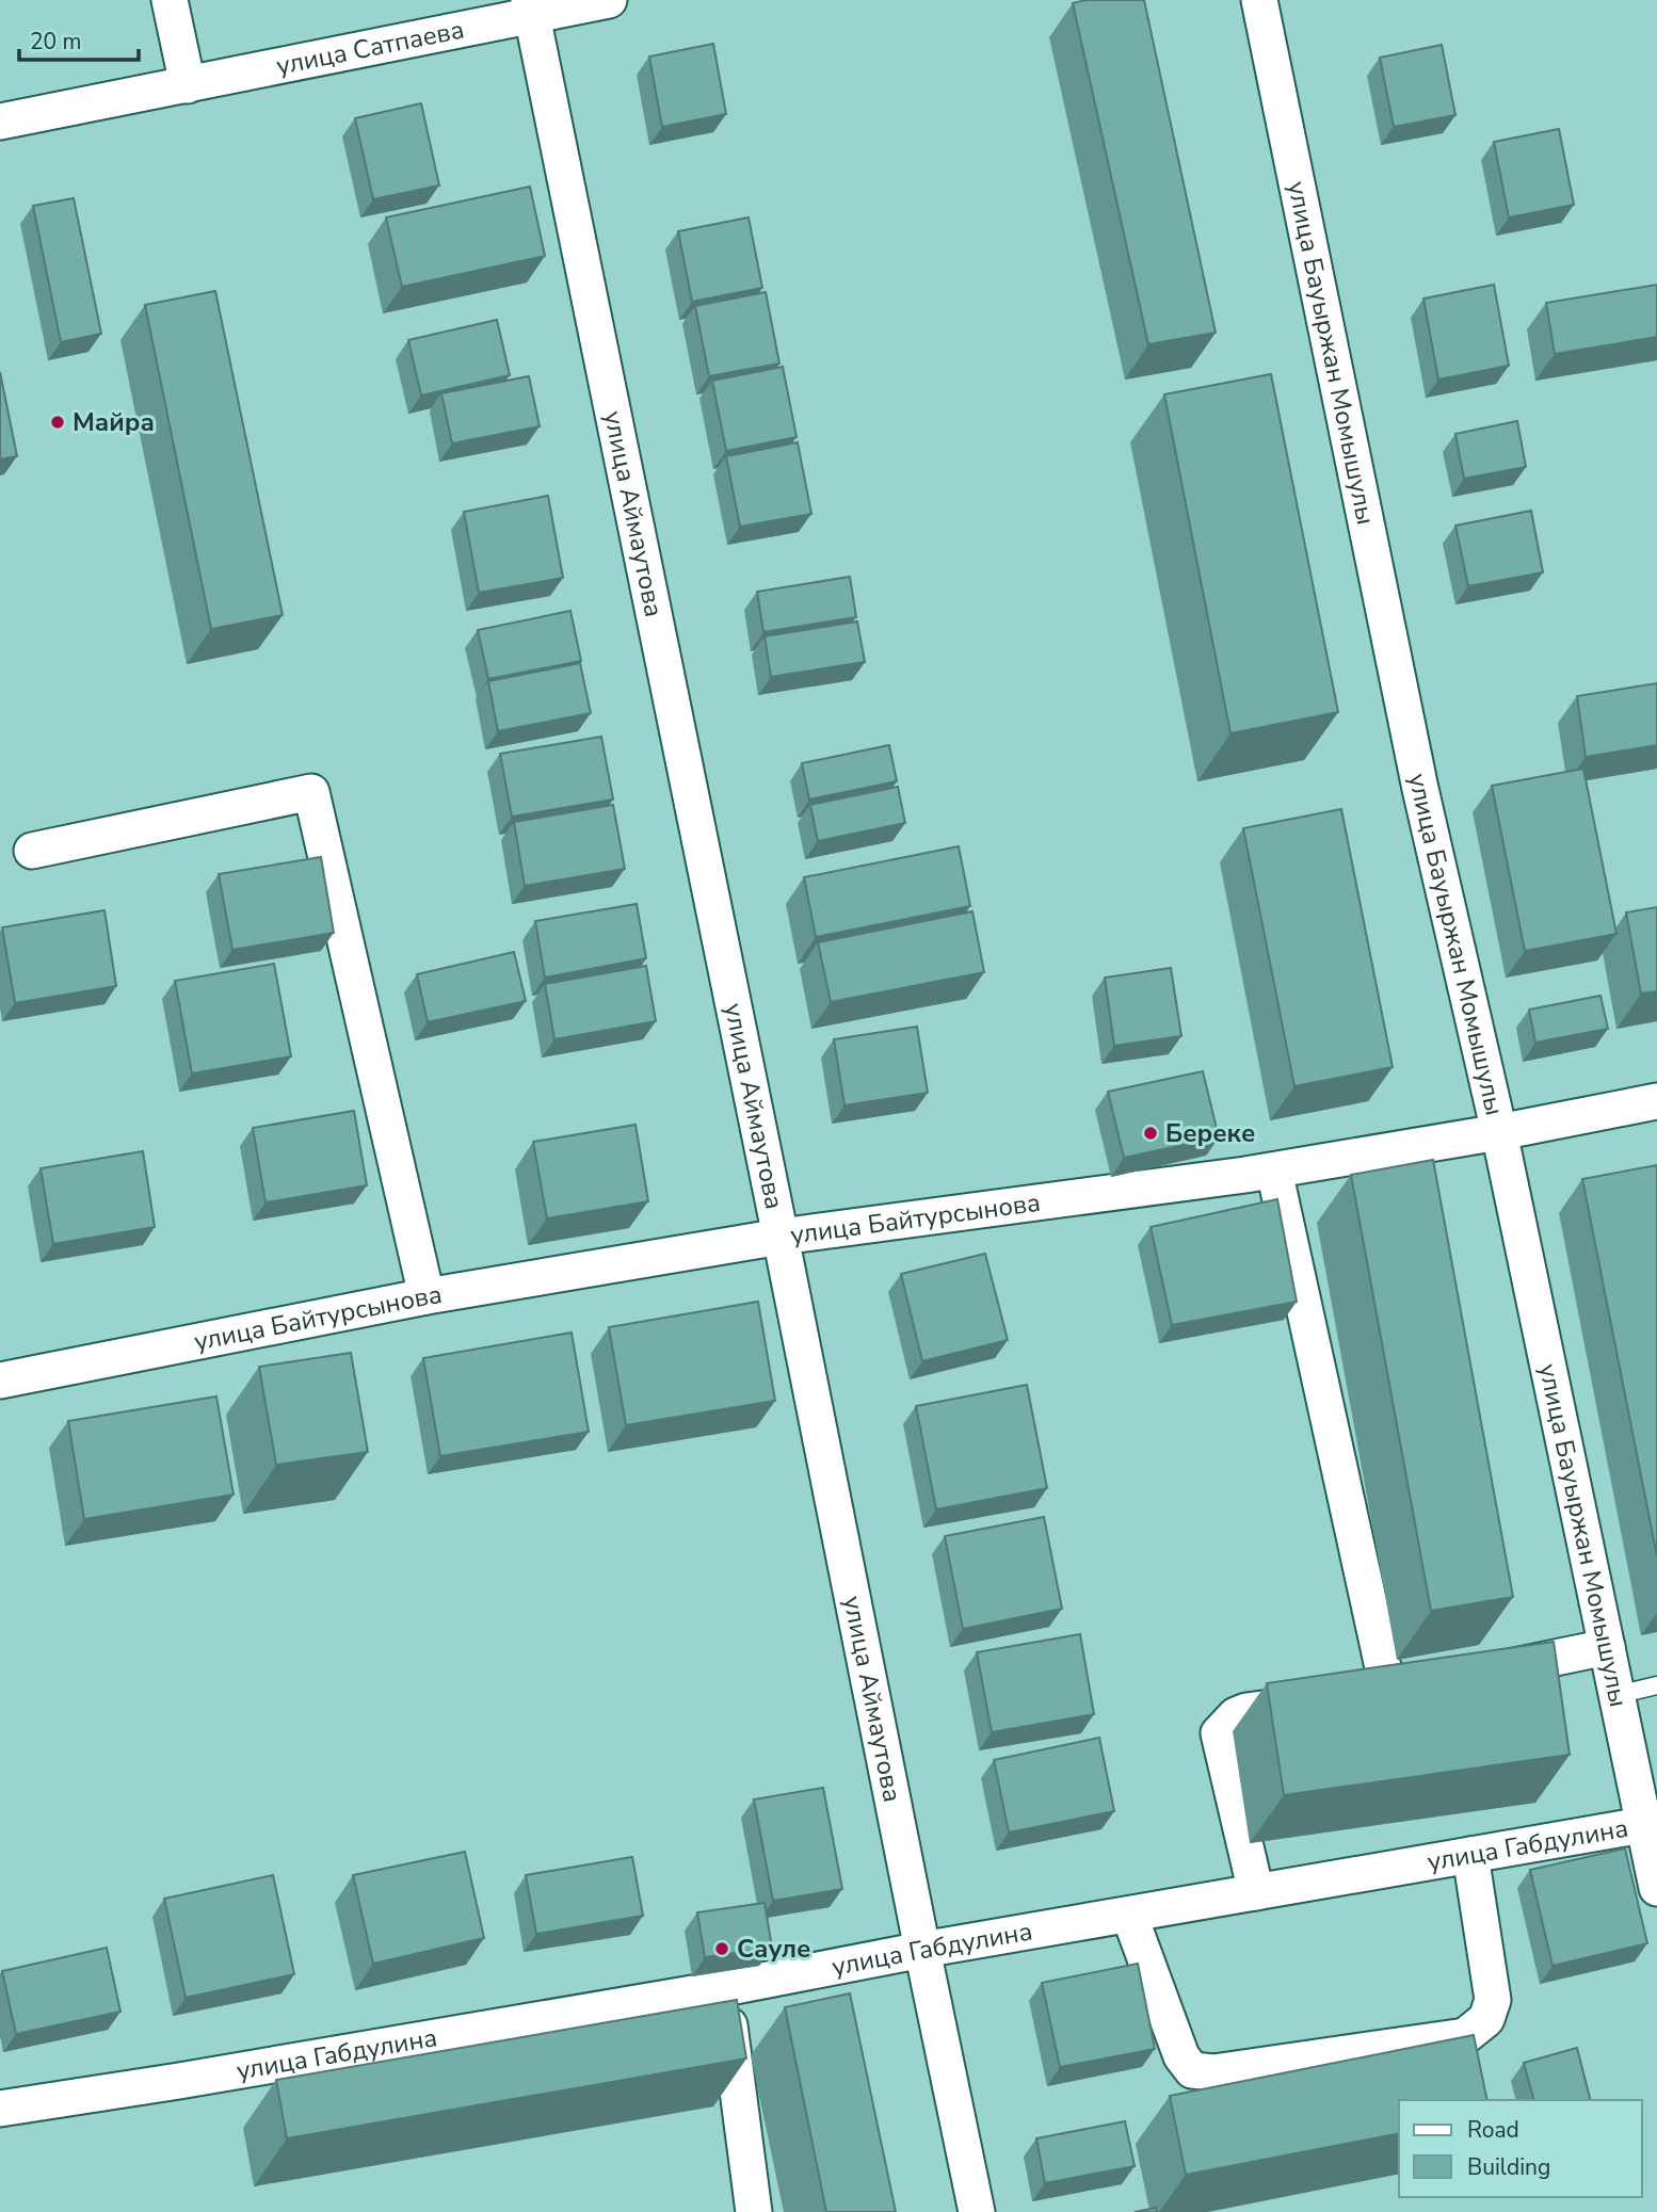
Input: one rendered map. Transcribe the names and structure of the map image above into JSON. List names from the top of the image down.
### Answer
{
  "streets": {
    "street": [
      "улица Сатпаева",
      "улица Бауыржан Момышулы",
      "улица Аймаутова",
      "улица Байтурсынова",
      "улица Габдулина"
    ]
  },
  "crossings": [
    ["улица Сатпаева", "улица Аймаутова"],
    ["улица Бауыржан Момышулы", "улица Байтурсынова"],
    ["улица Бауыржан Момышулы", "улица Габдулина"],
    ["улица Аймаутова", "улица Байтурсынова"],
    ["улица Аймаутова", "улица Габдулина"]
  ],
  "places": ["Майра", "Береке", "Сауле"],
  "legend": ["Road", "Building"],
  "scale_bar": "20 m"
}
